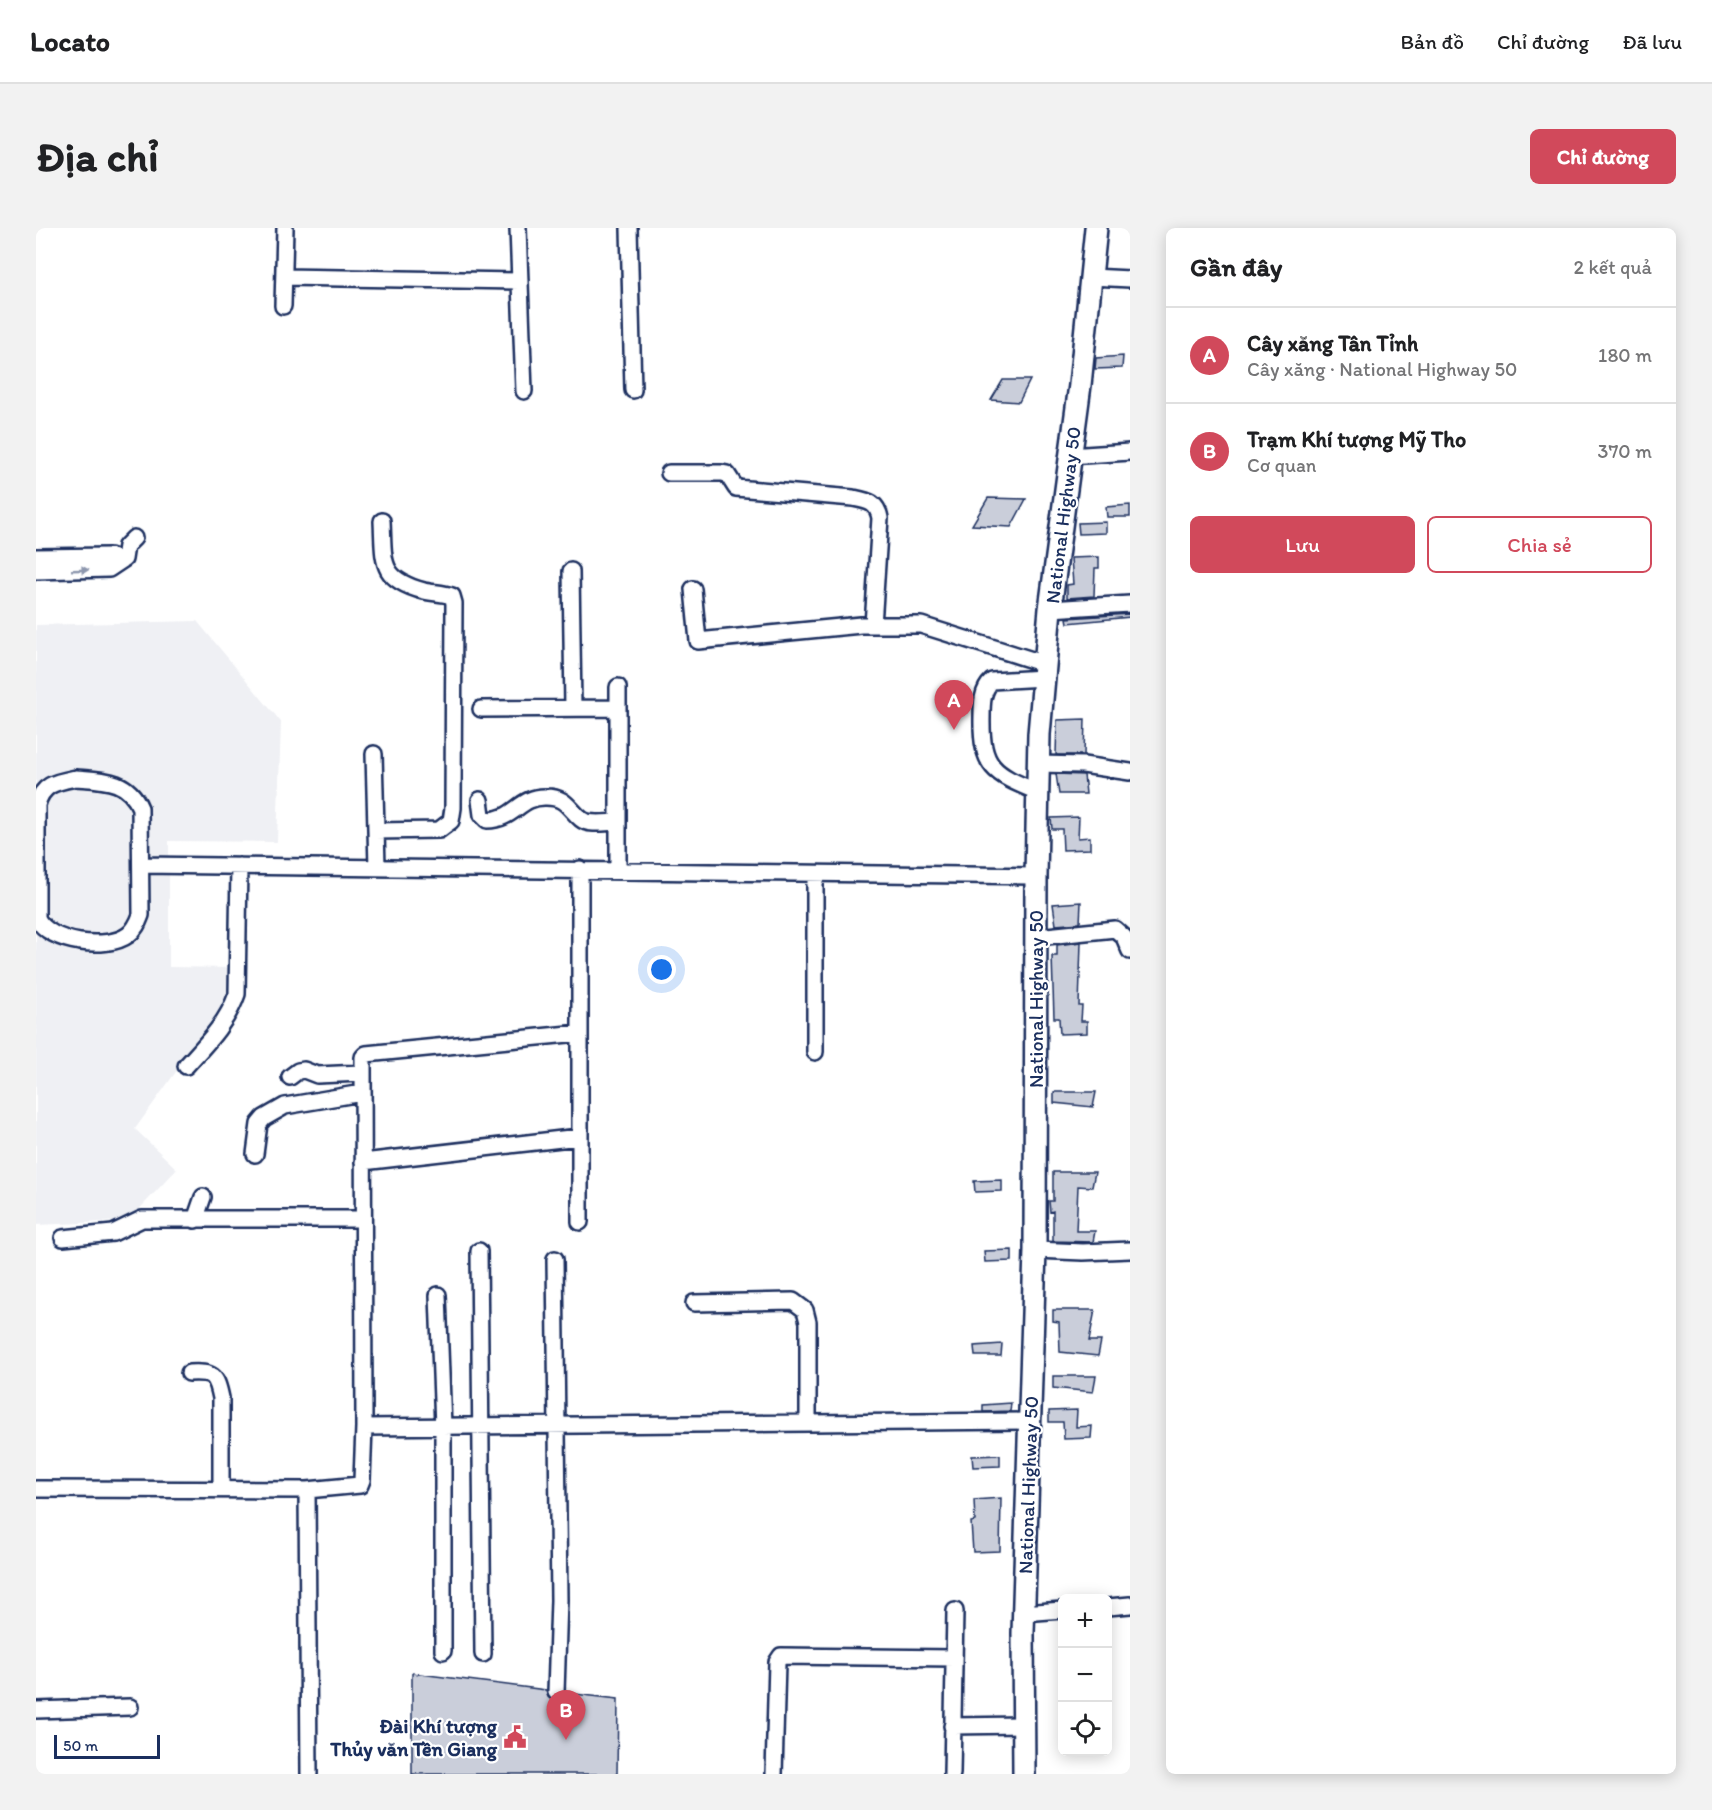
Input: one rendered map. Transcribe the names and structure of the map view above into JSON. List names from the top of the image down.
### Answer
{
  "streets": {
    "highway": ["National Highway 50"]
  },
  "places": {
    "public building": ["Đài Khí tượng Thủy văn Tền Giang"]
  },
  "scale_bar": "50 m",
  "page": {
    "header": "Locato",
    "nav": ["Bản đồ", "Chỉ đường", "Đã lưu"],
    "buttons": [
      "Chỉ đường",
      ["Lưu", "Chia sẻ"]
    ],
    "title": "Địa chỉ",
    "heading": ["Gần đây", "2 kết quả"],
    "list": [
      {
        "mark": "A",
        "name": "Cây xăng Tân Tỉnh",
        "note": "Cây xăng · National Highway 50",
        "value": "180 m"
      },
      {
        "mark": "B",
        "name": "Trạm Khí tượng Mỹ Tho",
        "note": "Cơ quan",
        "value": "370 m"
      }
    ],
    "pins": ["A", "B"],
    "map_buttons": ["+", "−"],
    "scale": "50 m"
  }
}
